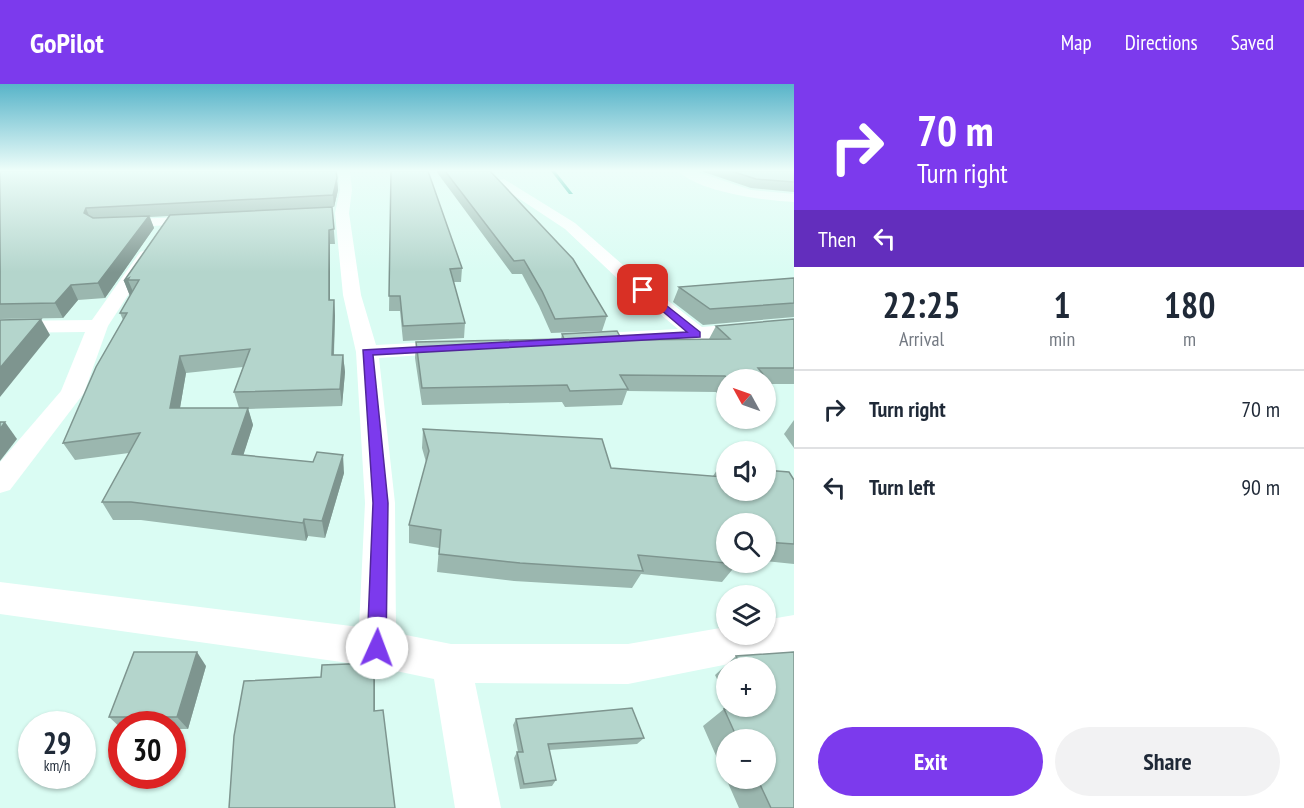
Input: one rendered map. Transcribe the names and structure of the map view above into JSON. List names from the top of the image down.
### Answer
{
  "north": "top left",
  "page": {
    "header": "GoPilot",
    "nav": ["Map", "Directions", "Saved"],
    "turn": ["70 m", "Turn right"],
    "then": "Then",
    "eta": [
      "22:25",
      "Arrival",
      "1",
      "min",
      "180",
      "m"
    ],
    "map_buttons": ["+", "−"],
    "list": [
      {
        "name": "Turn right",
        "value": "70 m"
      },
      {
        "name": "Turn left",
        "value": "90 m"
      }
    ],
    "speed": "29 km/h",
    "limit": "30",
    "buttons": ["Exit", "Share"]
  }
}
